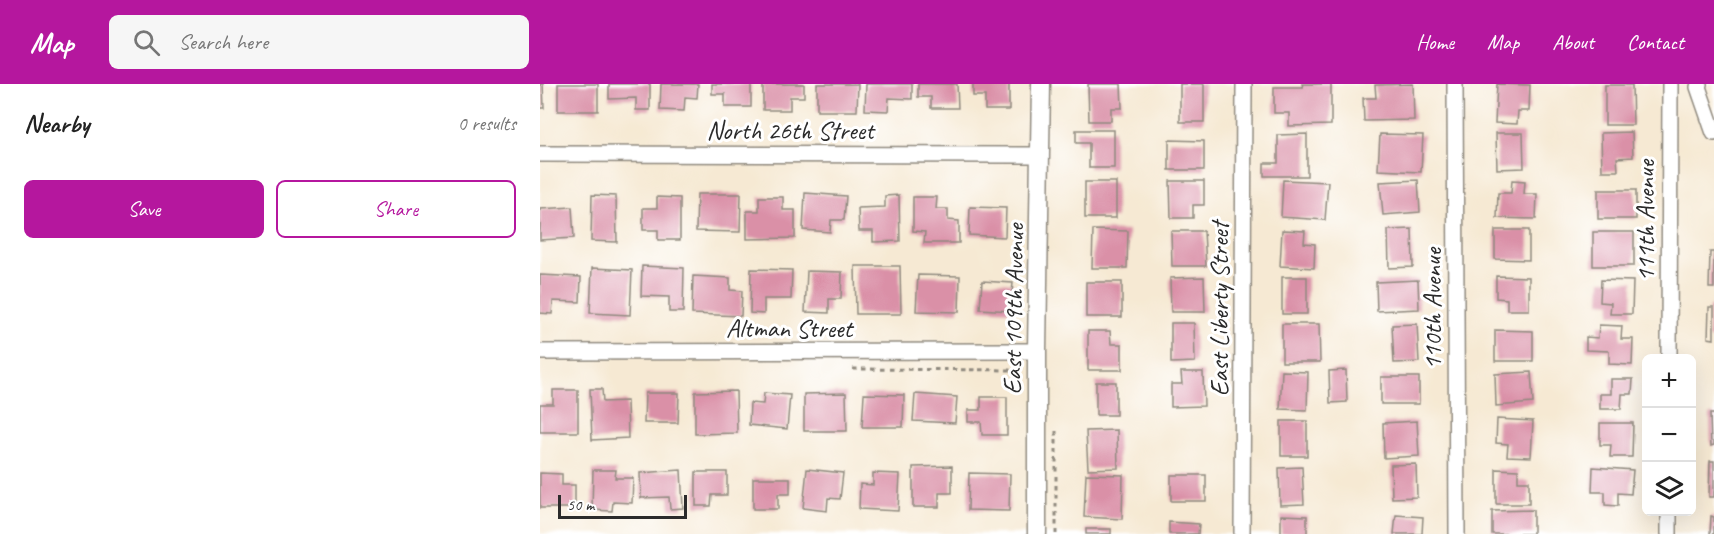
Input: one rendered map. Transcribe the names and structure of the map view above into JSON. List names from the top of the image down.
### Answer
{
  "streets": {
    "street": [
      "North 26th Street",
      "111th Avenue",
      "East 109th Avenue",
      "East Liberty Street",
      "110th Avenue",
      "Altman Street"
    ]
  },
  "crossings": [
    ["North 26th Street", "East 109th Avenue"],
    ["East 109th Avenue", "Altman Street"]
  ],
  "scale_bar": "50 m",
  "page": {
    "header": "Map",
    "search": "Search here",
    "nav": [
      "Home",
      "Map",
      "About",
      "Contact"
    ],
    "heading": ["Nearby", "0 results"],
    "buttons": ["Save", "Share"],
    "map_buttons": ["+", "−"],
    "scale": "50 m"
  }
}
